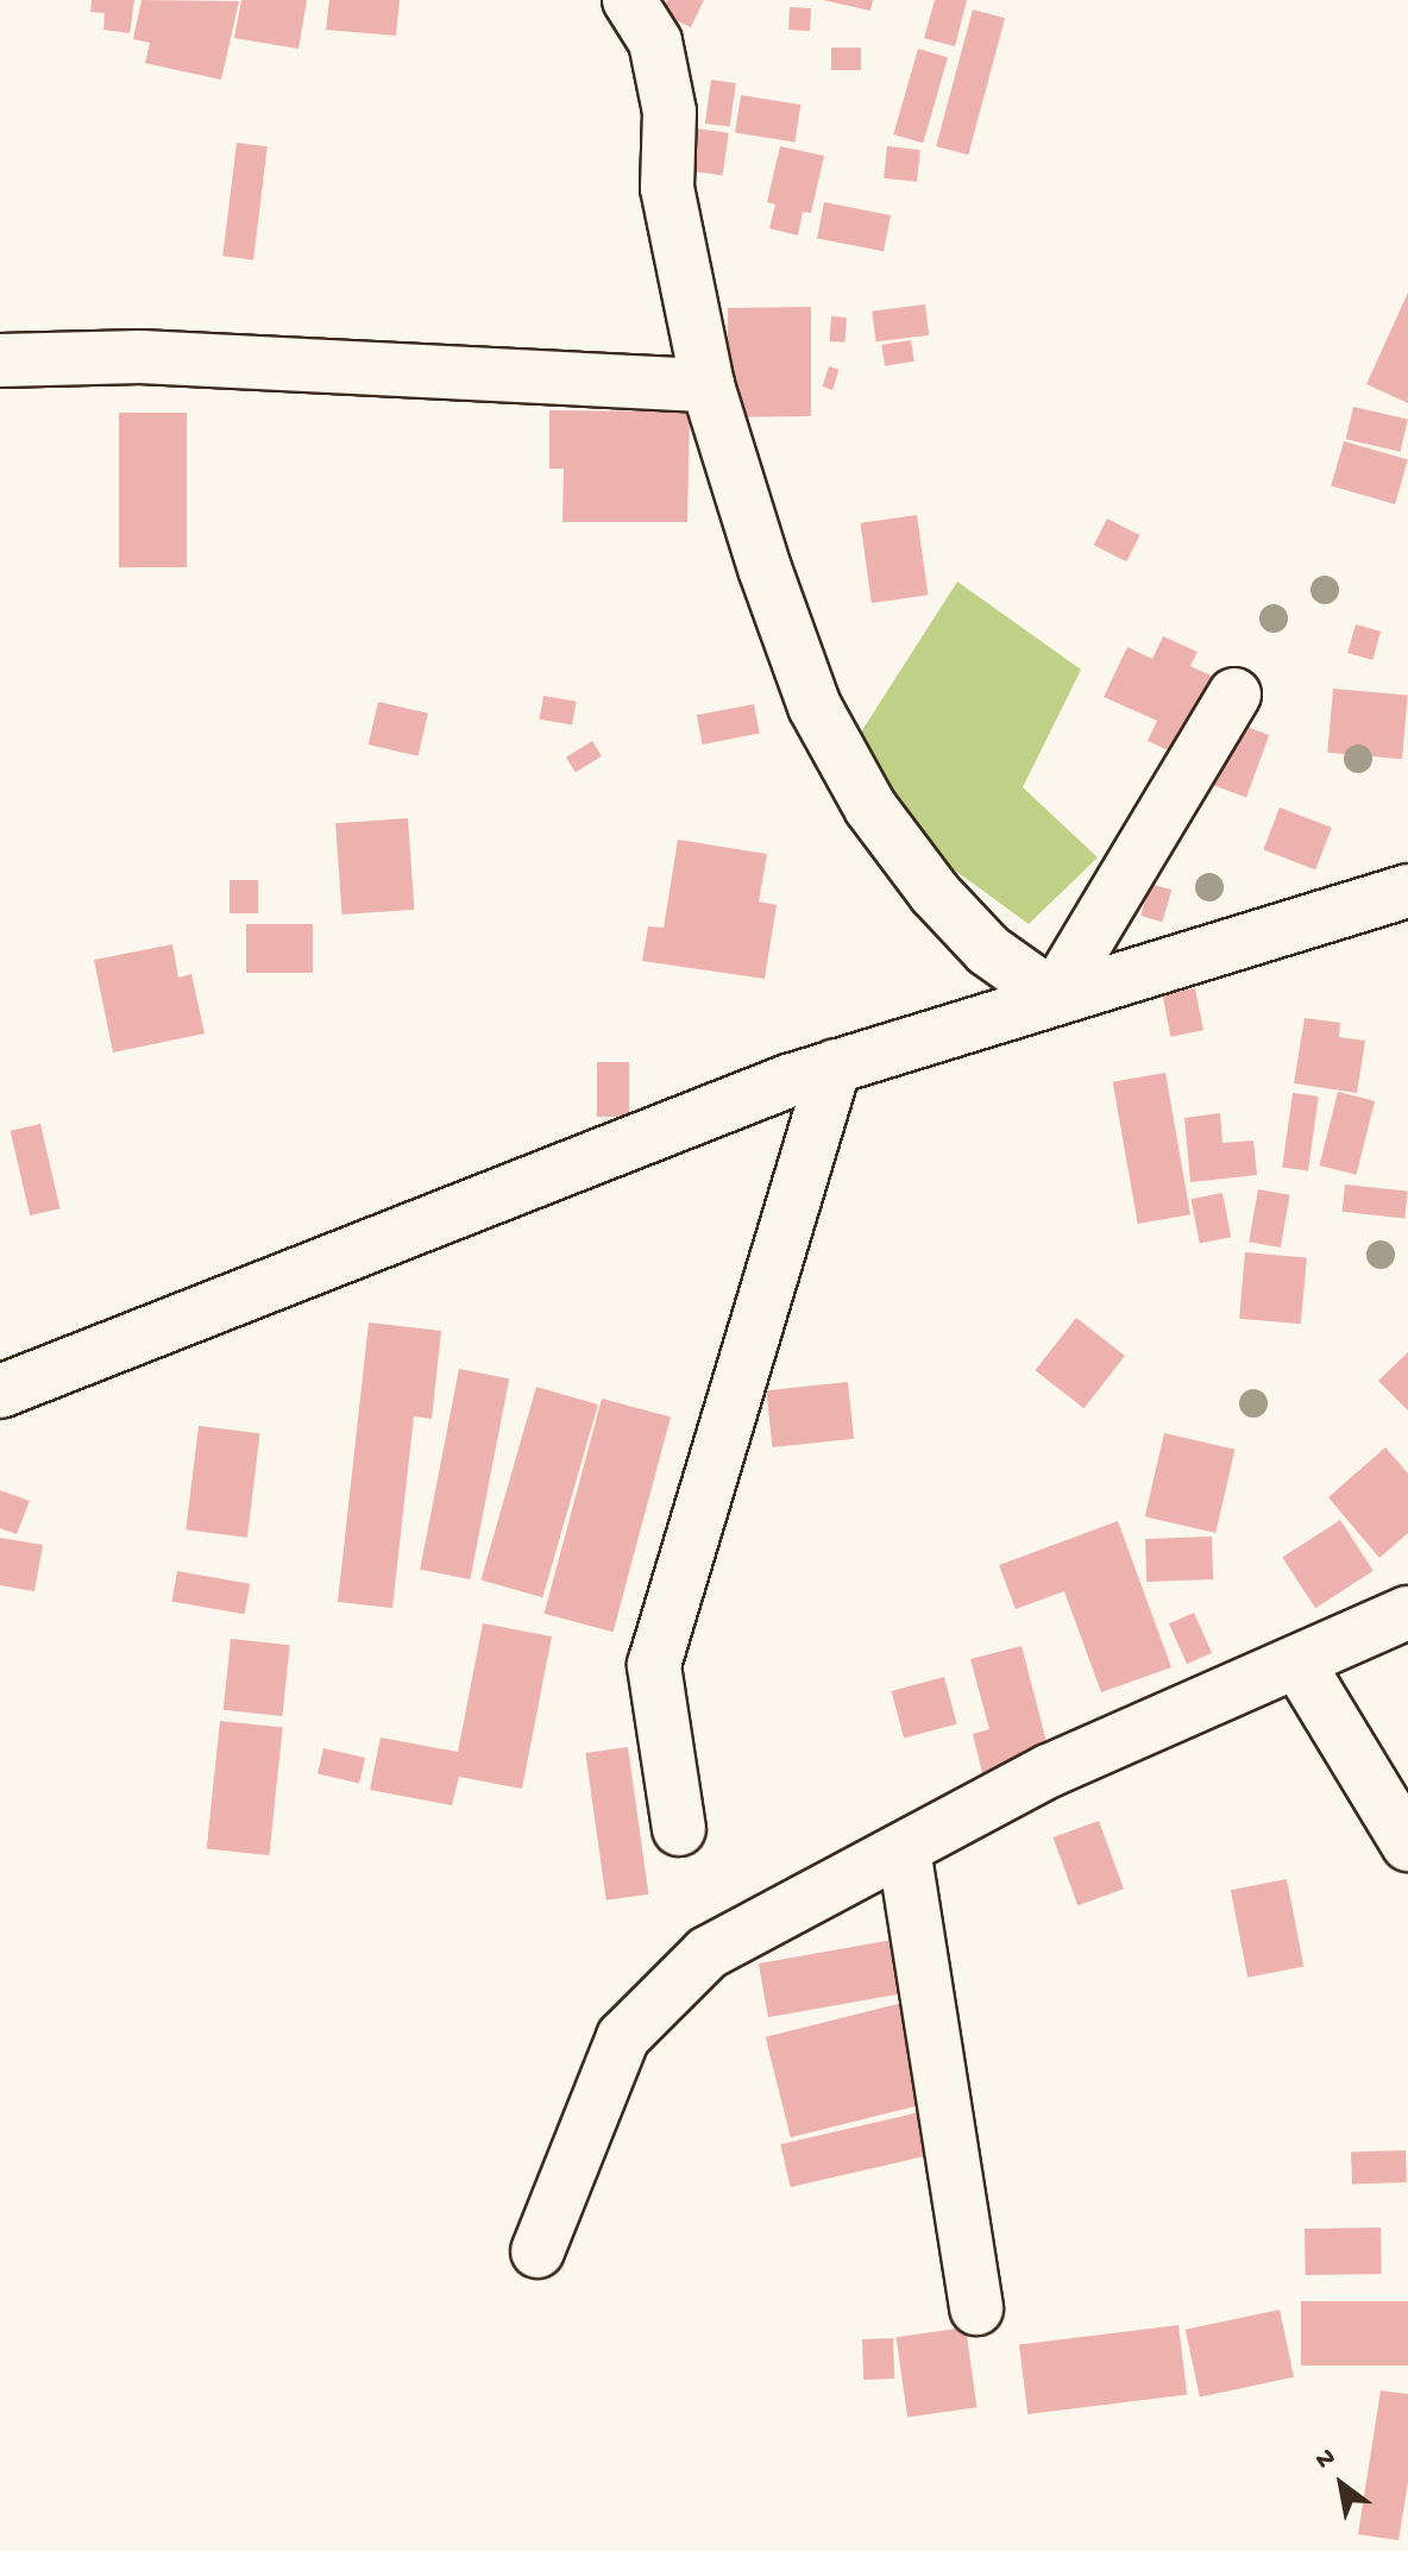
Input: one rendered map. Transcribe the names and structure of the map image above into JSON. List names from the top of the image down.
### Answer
{
  "north": "top left"
}
